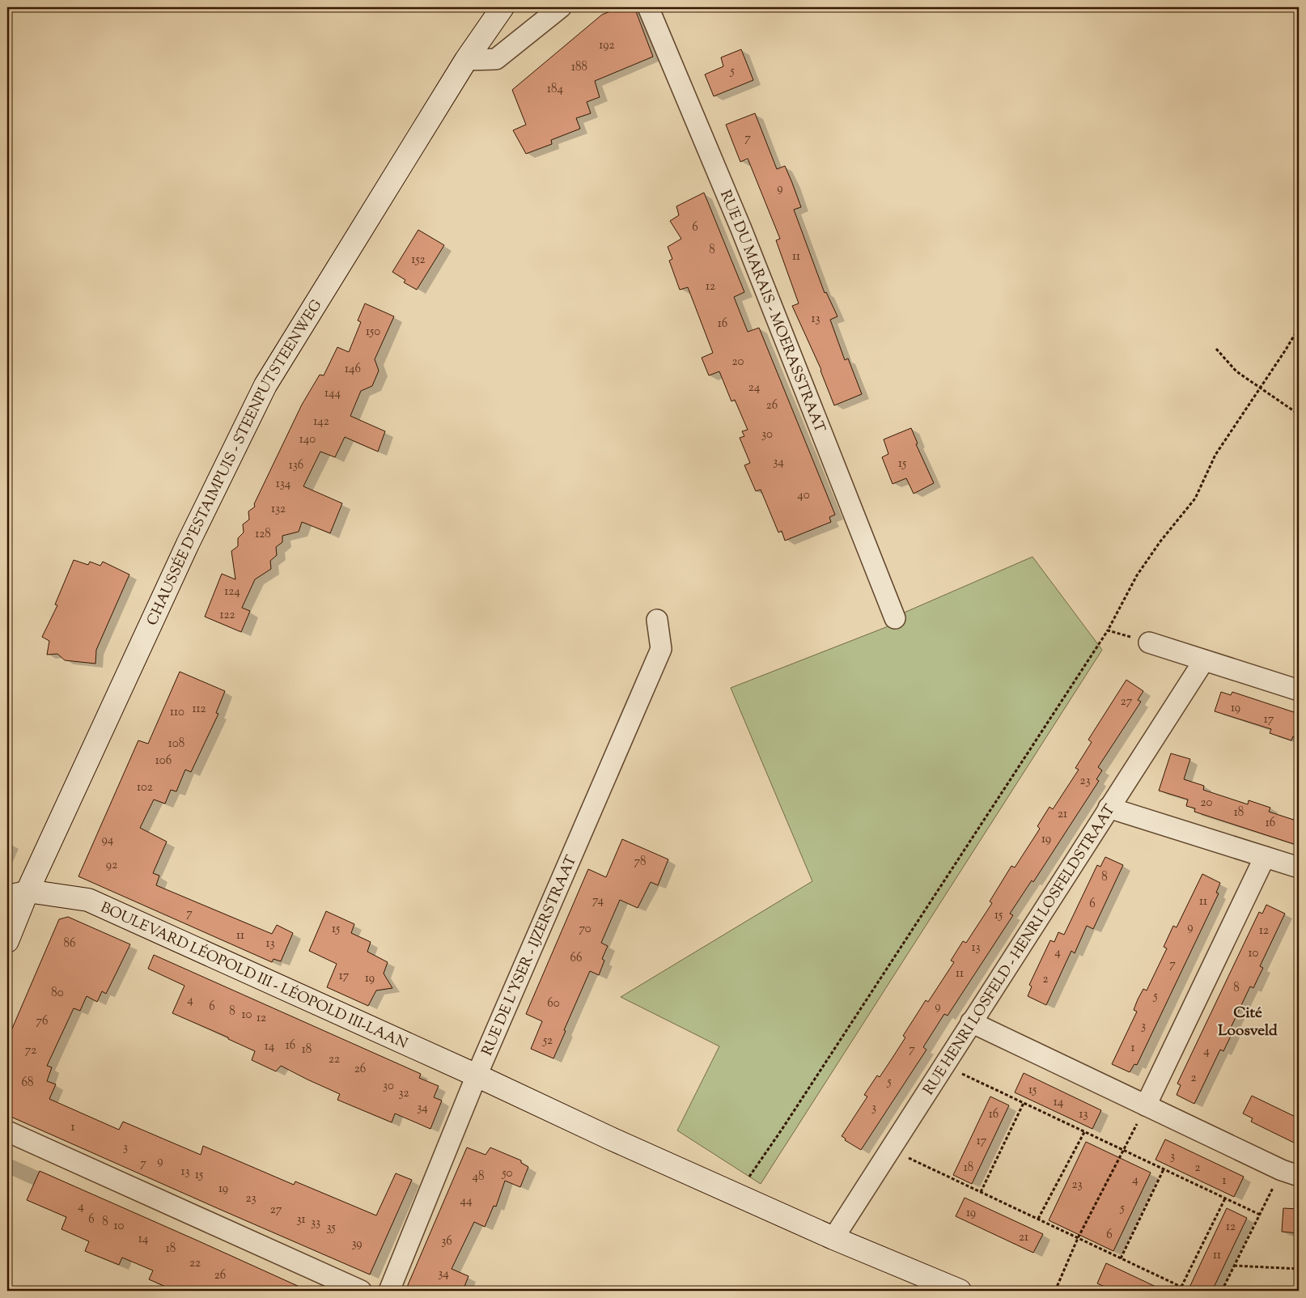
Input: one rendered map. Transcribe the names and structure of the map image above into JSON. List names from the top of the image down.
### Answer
{
  "streets": {
    "main road": ["CHAUSSÉE D'ESTAIMPUIS - STEENPUTSTEENWEG", "BOULEVARD LÉOPOLD III - LÉOPOLD III-LAAN"],
    "street": ["RUE DU MARAIS - MOERASSTRAAT", "RUE HENRI LOSFELD - HENRI LOSFELDSTRAAT", "RUE DE L'YSER - IJZERSTRAAT"]
  },
  "crossings": [
    ["CHAUSSÉE D'ESTAIMPUIS - STEENPUTSTEENWEG", "BOULEVARD LÉOPOLD III - LÉOPOLD III-LAAN"],
    ["RUE HENRI LOSFELD - HENRI LOSFELDSTRAAT", "BOULEVARD LÉOPOLD III - LÉOPOLD III-LAAN"],
    ["RUE DE L'YSER - IJZERSTRAAT", "BOULEVARD LÉOPOLD III - LÉOPOLD III-LAAN"]
  ],
  "districts": ["Cité Loosveld"],
  "house_numbers": [
    "192",
    "188",
    "5",
    "184",
    "7",
    "9",
    "6",
    "8",
    "11",
    "152",
    "12",
    "13",
    "16",
    "150",
    "20",
    "146",
    "24",
    "144",
    "26",
    "142",
    "30",
    "140",
    "34",
    "15",
    "136",
    "134",
    "40",
    "132",
    "128",
    "124",
    "122",
    "27",
    "19",
    "112",
    "110",
    "17",
    "108",
    "106",
    "23",
    "102",
    "20",
    "18",
    "21",
    "16",
    "19",
    "94",
    "78",
    "92",
    "8",
    "74",
    "11",
    "6",
    "7",
    "15",
    "9",
    "15",
    "70",
    "12",
    "11",
    "86",
    "13",
    "13",
    "4",
    "10",
    "66",
    "7",
    "11",
    "17",
    "19",
    "2",
    "8",
    "80",
    "5",
    "4",
    "60",
    "6",
    "9",
    "8",
    "10",
    "12",
    "76",
    "3",
    "52",
    "16",
    "14",
    "1",
    "18",
    "7",
    "72",
    "4",
    "22",
    "26",
    "2",
    "5",
    "68",
    "30",
    "15",
    "32",
    "14",
    "34",
    "3",
    "16",
    "13",
    "1",
    "17",
    "3",
    "3",
    "9",
    "7",
    "18",
    "2",
    "13",
    "50",
    "15",
    "48",
    "4",
    "1",
    "23",
    "19",
    "23",
    "44",
    "4",
    "5",
    "27",
    "19",
    "6",
    "31",
    "8",
    "33",
    "10",
    "12",
    "35",
    "6",
    "21",
    "14",
    "36",
    "39",
    "18",
    "11",
    "22",
    "34",
    "26"
  ]
}
